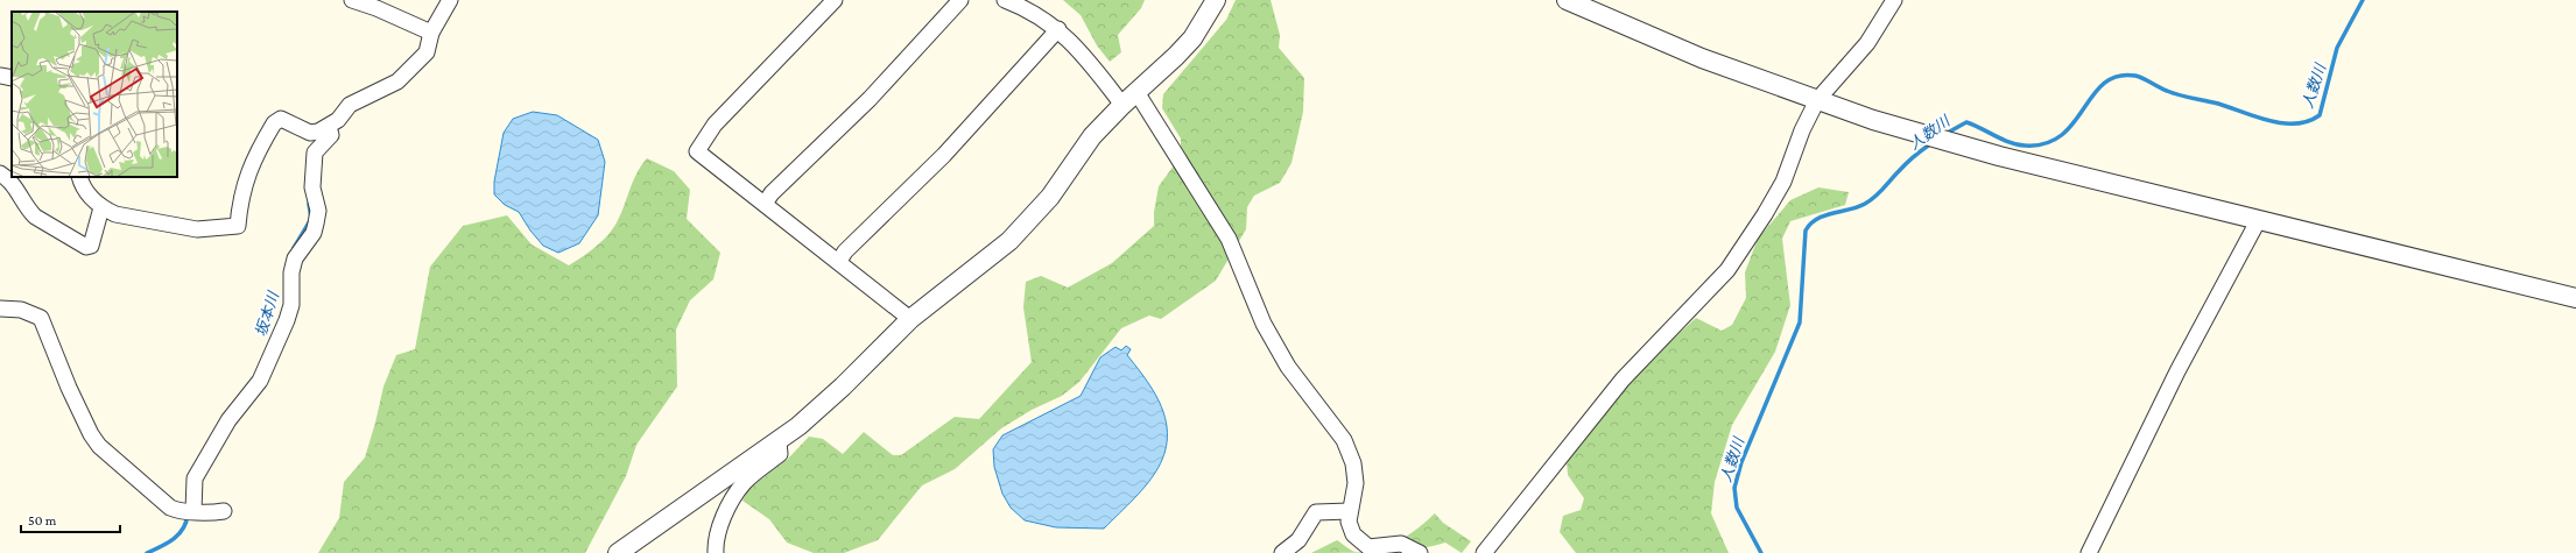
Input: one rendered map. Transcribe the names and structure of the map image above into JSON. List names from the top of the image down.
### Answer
{
  "water": ["人数川", "坂本川"],
  "scale_bar": "50 m"
}
